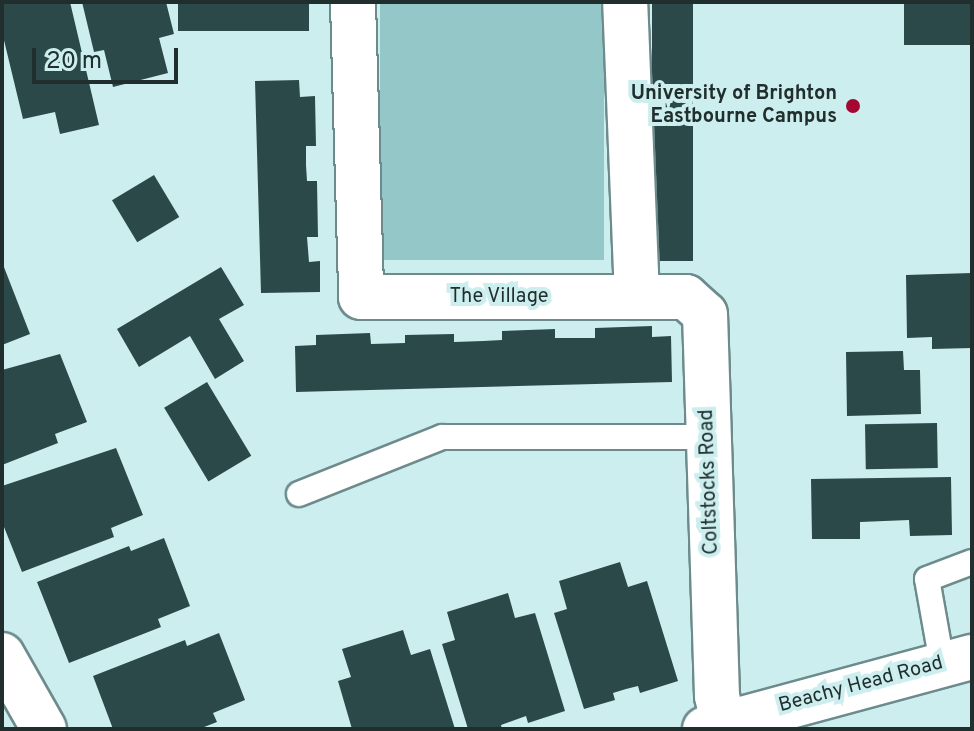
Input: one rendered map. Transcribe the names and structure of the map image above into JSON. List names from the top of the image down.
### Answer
{
  "streets": {
    "street": ["The Village", "Coltstocks Road", "Beachy Head Road"]
  },
  "crossings": [
    ["The Village", "Coltstocks Road"],
    ["Coltstocks Road", "Beachy Head Road"]
  ],
  "places": ["University of Brighton Eastbourne Campus"],
  "scale_bar": "20 m"
}
